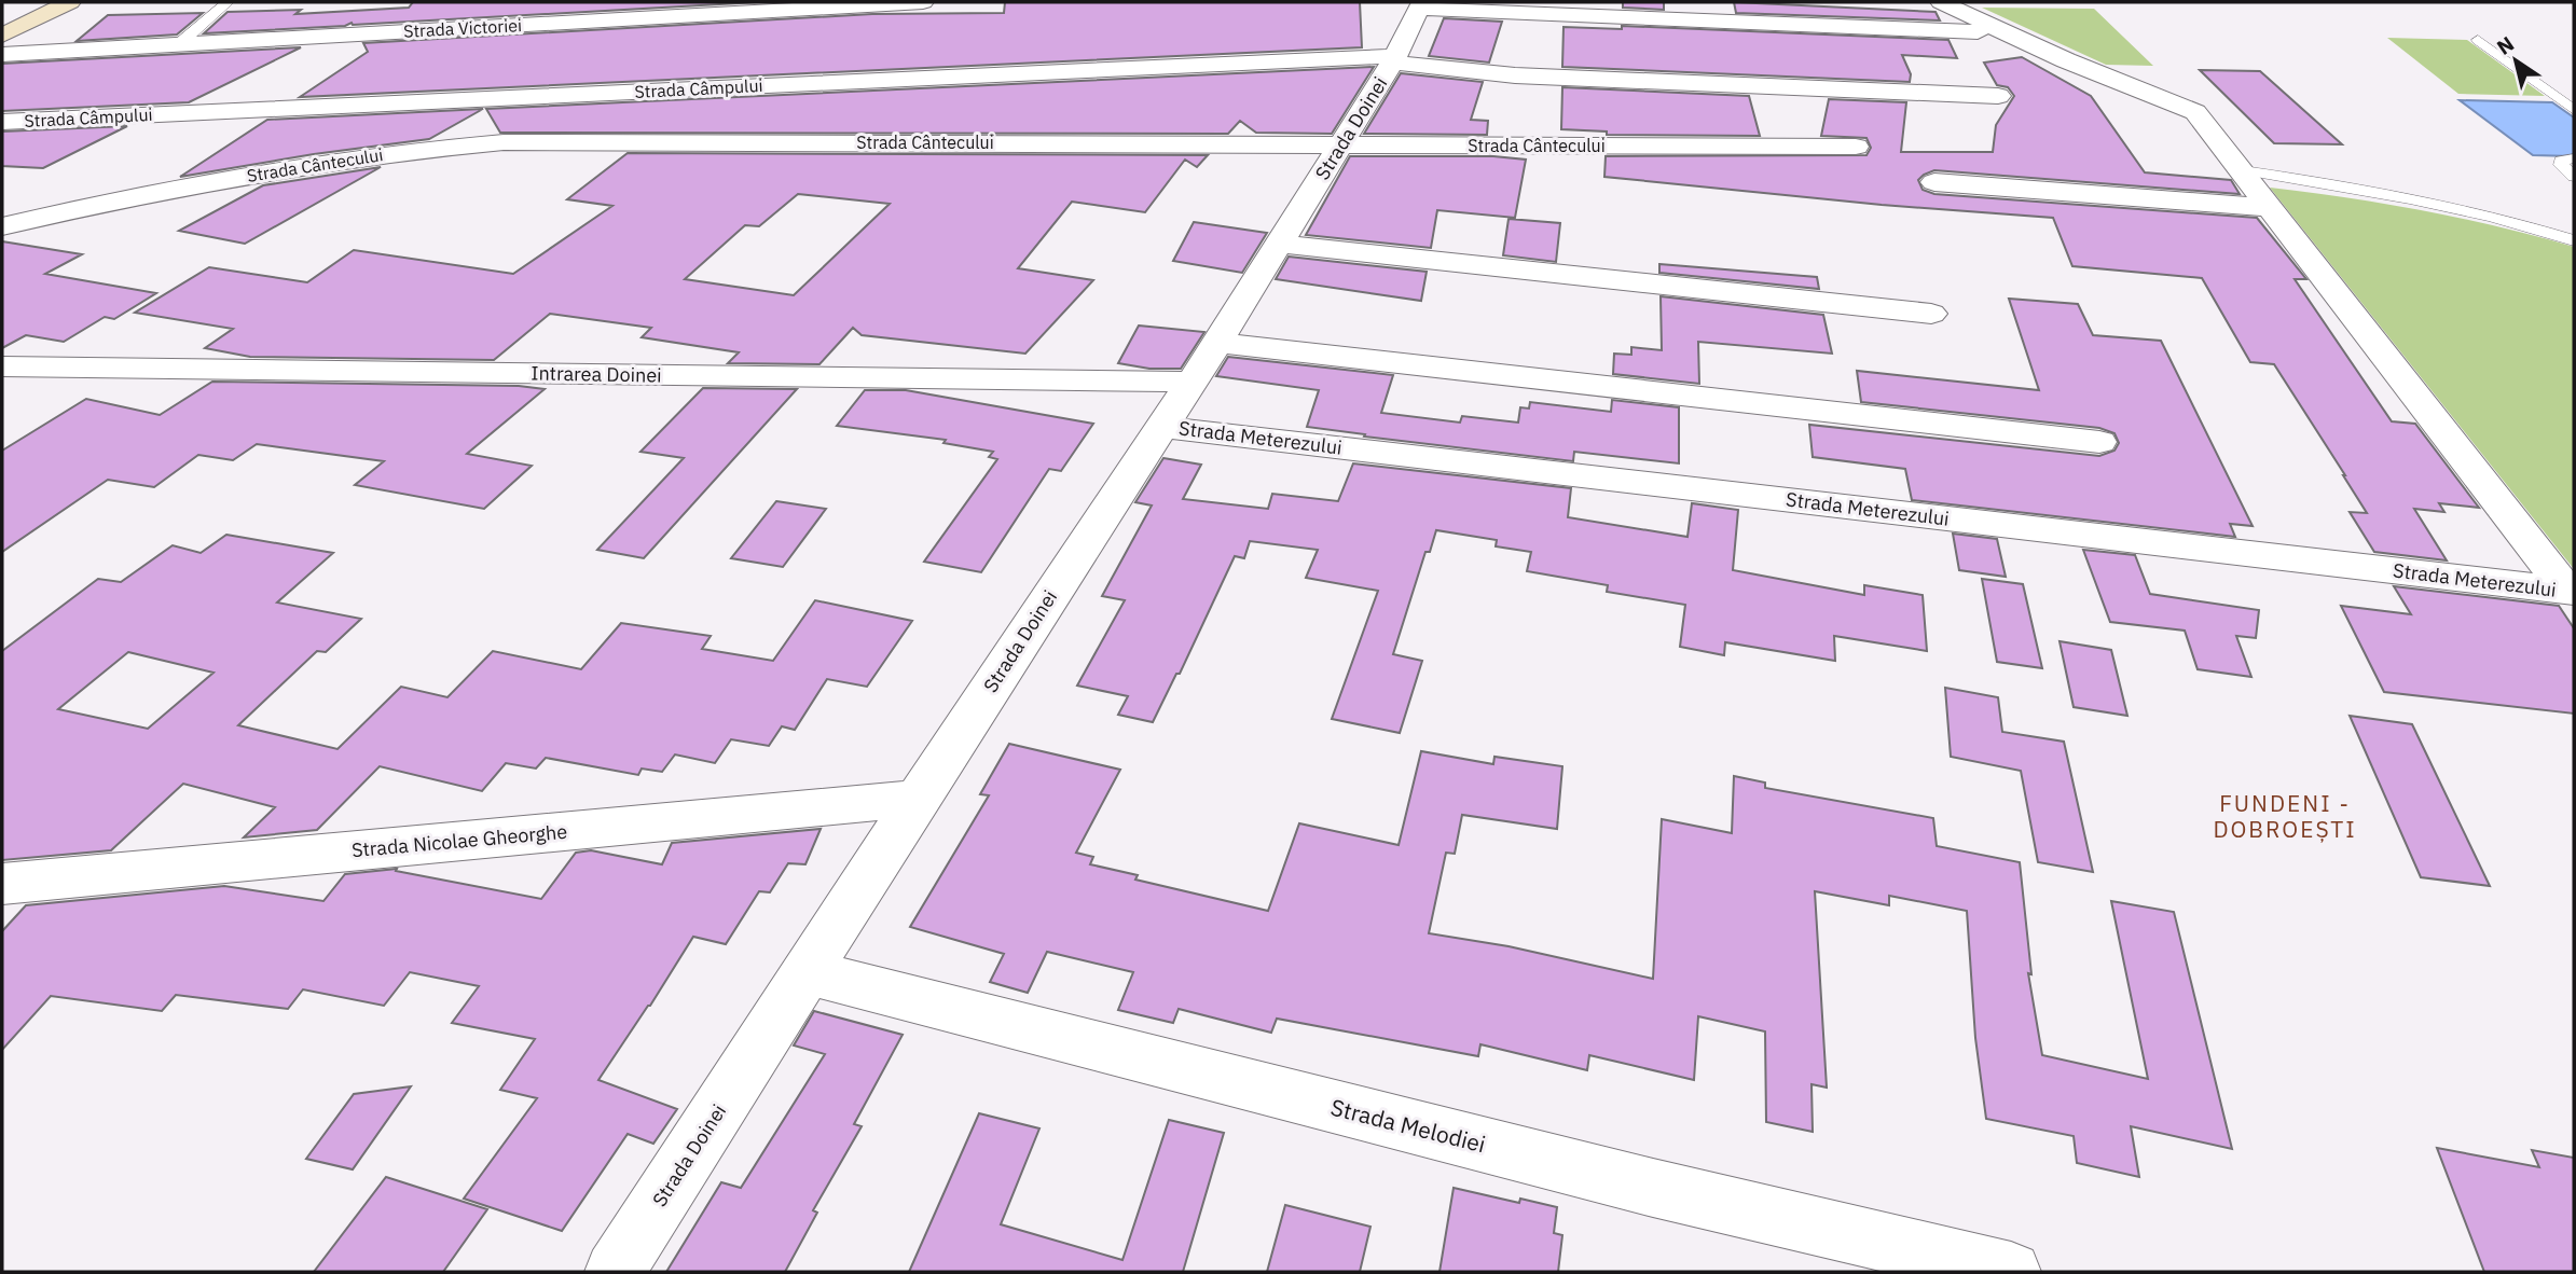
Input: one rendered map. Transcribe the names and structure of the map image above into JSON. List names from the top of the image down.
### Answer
{
  "streets": {
    "street": [
      "Strada Victoriei",
      "Strada Câmpului",
      "Strada Doinei",
      "Strada Cântecului",
      "Intrarea Doinei",
      "Strada Meterezului",
      "Strada Nicolae Gheorghe",
      "Strada Melodiei"
    ]
  },
  "crossings": [
    ["Strada Câmpului", "Strada Doinei"],
    ["Strada Doinei", "Strada Cântecului"],
    ["Strada Doinei", "Intrarea Doinei"],
    ["Strada Doinei", "Strada Meterezului"],
    ["Strada Doinei", "Strada Nicolae Gheorghe"],
    ["Strada Doinei", "Strada Melodiei"]
  ],
  "districts": ["FUNDENI - DOBROEȘTI"],
  "north": "top left"
}
